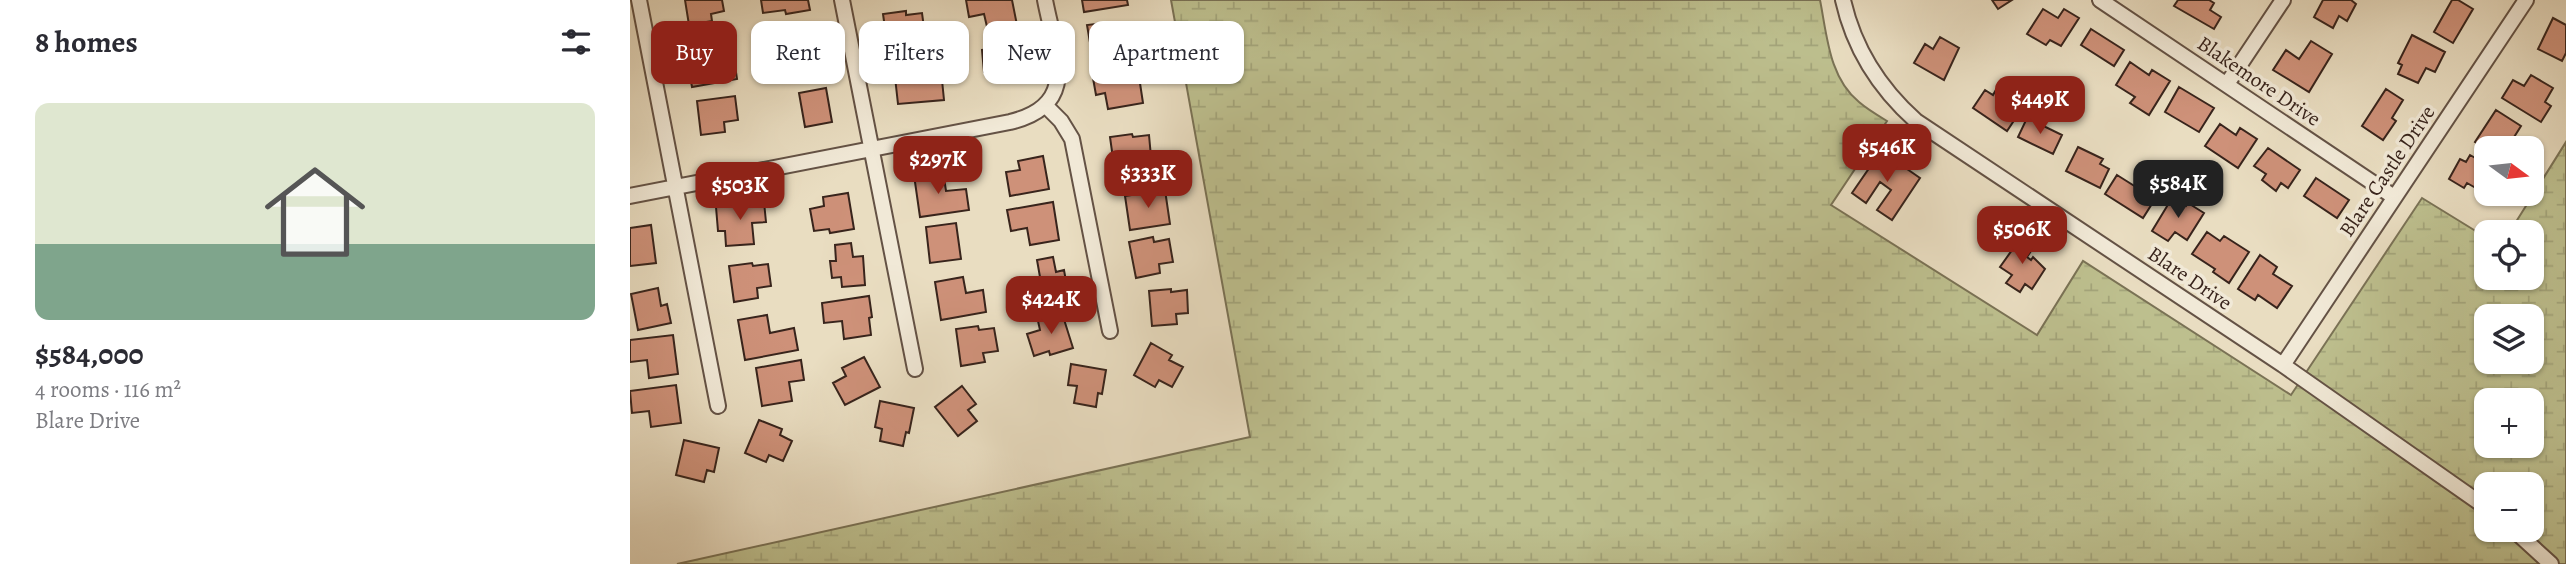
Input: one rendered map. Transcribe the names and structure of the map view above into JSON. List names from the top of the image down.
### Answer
{
  "streets": {
    "street": ["Blakemore Drive", "Blare Castle Drive", "Blare Drive"]
  },
  "crossings": [
    ["Blakemore Drive", "Blare Castle Drive"],
    ["Blare Castle Drive", "Blare Drive"]
  ],
  "north": "right",
  "page": {
    "heading": "8 homes",
    "chip": [
      "Buy",
      "Rent",
      "Filters",
      "New",
      "Apartment"
    ],
    "price": [
      "$449K",
      "$546K",
      "$297K",
      "$333K",
      "$584K",
      "$503K",
      "$506K",
      "$424K"
    ],
    "list": [
      {
        "name": "$584,000",
        "note": "4 rooms · 116 m² · Blare Drive"
      }
    ],
    "map_buttons": ["+", "−"]
  }
}
